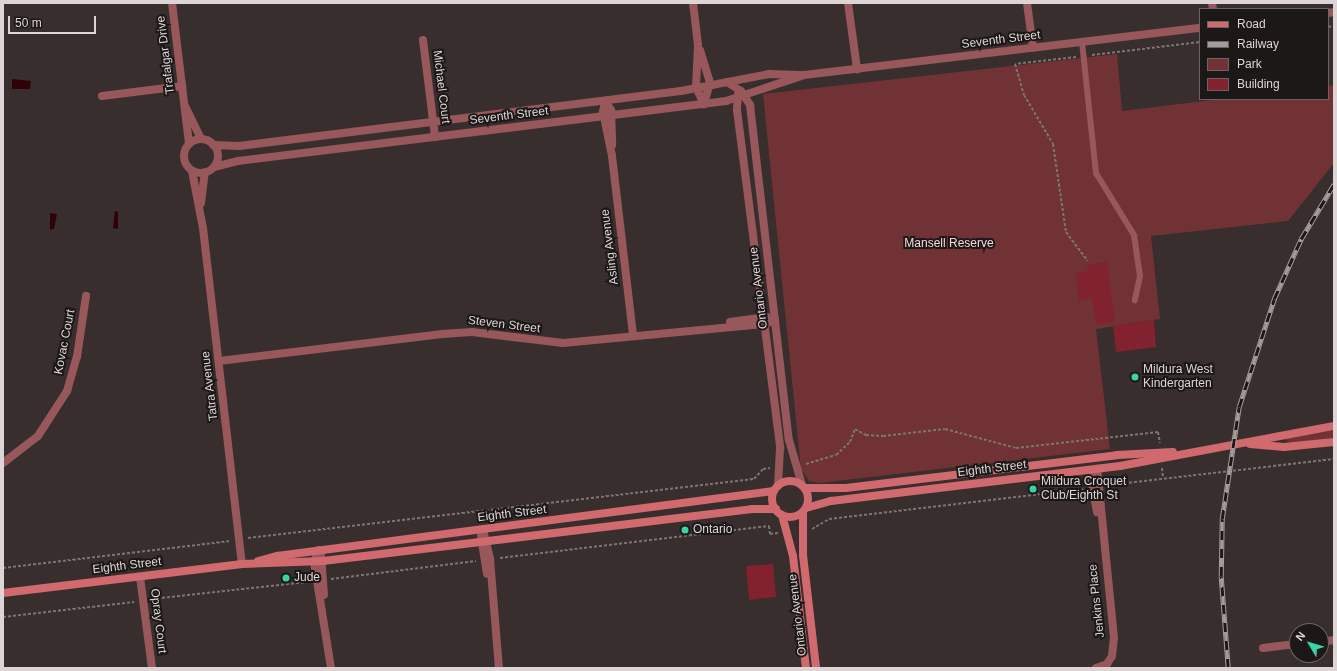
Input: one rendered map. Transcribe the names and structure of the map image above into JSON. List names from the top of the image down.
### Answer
{
  "streets": {
    "street": [
      "Seventh Street",
      "Trafalgar Drive",
      "Michael Court",
      "Asling Avenue",
      "Ontario Avenue",
      "Steven Street",
      "Kovac Court",
      "Tatra Avenue",
      "Eighth Street",
      "Jenkins Place",
      "Opray Court"
    ]
  },
  "crossings": [
    ["Seventh Street", "Trafalgar Drive"],
    ["Seventh Street", "Michael Court"],
    ["Seventh Street", "Asling Avenue"],
    ["Seventh Street", "Ontario Avenue"],
    ["Seventh Street", "Tatra Avenue"],
    ["Trafalgar Drive", "Tatra Avenue"],
    ["Asling Avenue", "Steven Street"],
    ["Ontario Avenue", "Steven Street"],
    ["Ontario Avenue", "Eighth Street"],
    ["Steven Street", "Tatra Avenue"],
    ["Tatra Avenue", "Eighth Street"],
    ["Eighth Street", "Jenkins Place"],
    ["Eighth Street", "Opray Court"]
  ],
  "parks": ["Mansell Reserve"],
  "places": [
    "Mildura West Kindergarten",
    "Mildura Croquet Club/Eighth St",
    "Ontario",
    "Jude"
  ],
  "legend": [
    "Road",
    "Railway",
    "Park",
    "Building"
  ],
  "scale_bar": "50 m",
  "north": "top left"
}
